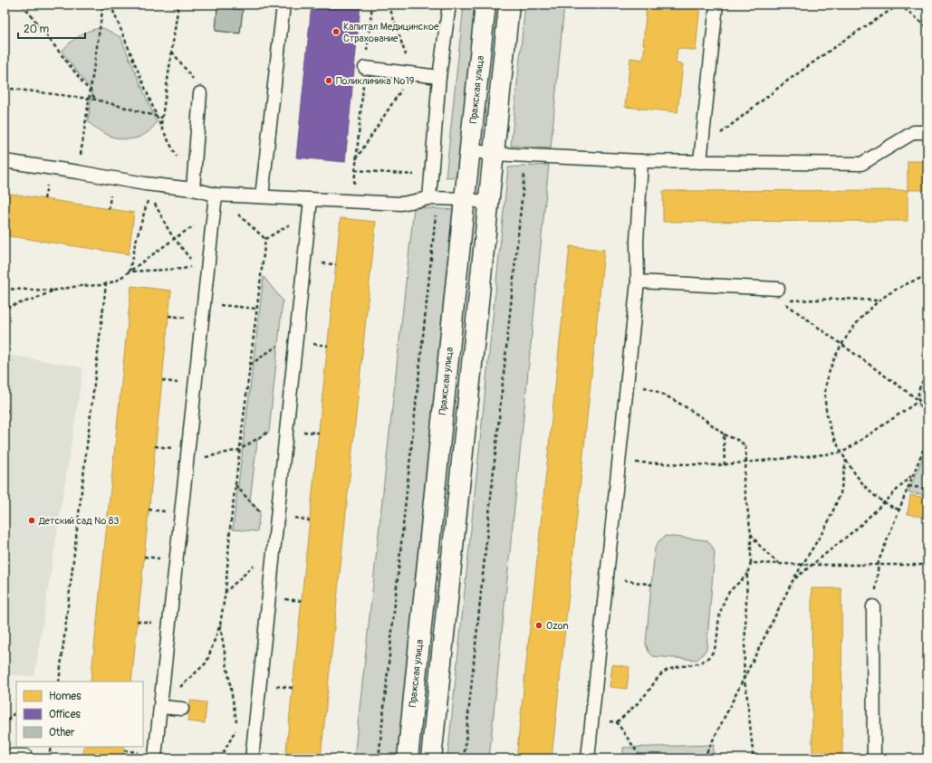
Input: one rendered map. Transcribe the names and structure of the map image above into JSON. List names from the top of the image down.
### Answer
{
  "streets": {
    "street": ["Пражская улица"]
  },
  "places": [
    "Капитал Медицинское Страхование",
    "Поликлиника №19",
    "Детский сад № 83",
    "Ozon"
  ],
  "legend": ["Homes", "Offices", "Other"],
  "scale_bar": "20 m"
}
